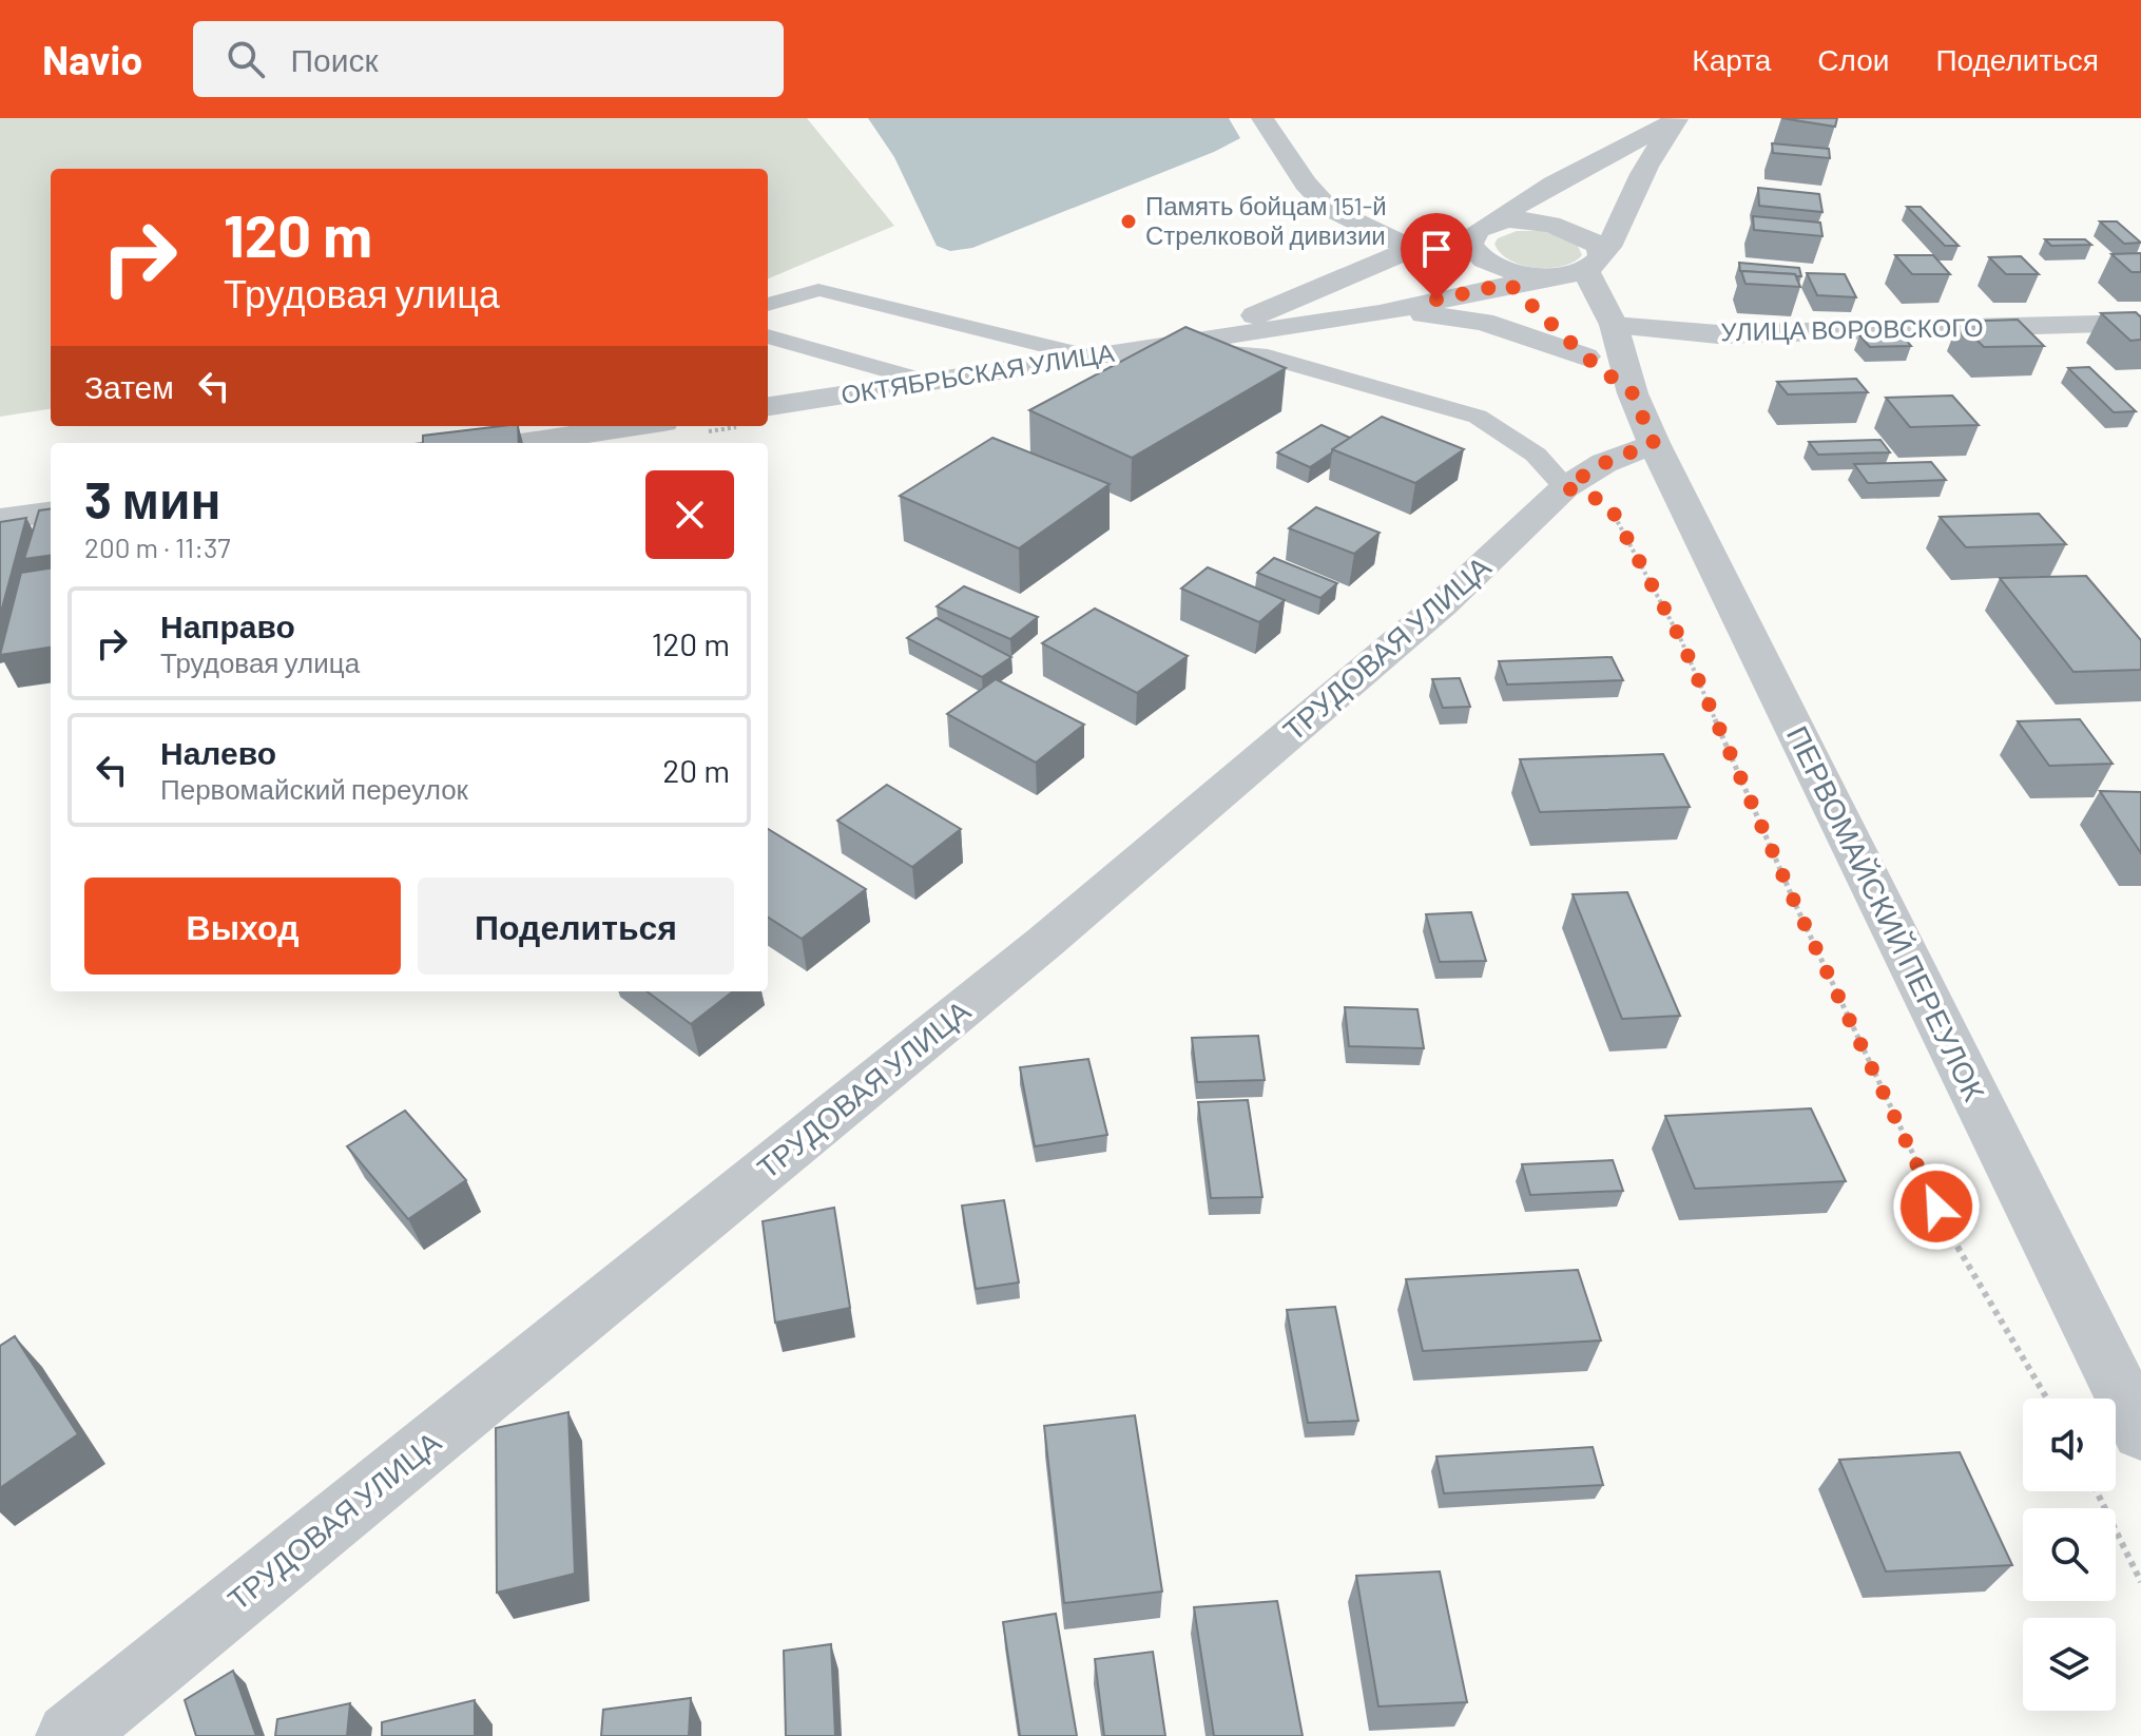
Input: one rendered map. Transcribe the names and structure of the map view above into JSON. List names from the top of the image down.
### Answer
{
  "streets": {
    "street": [
      "УЛИЦА ВОРОВСКОГО",
      "ОКТЯБРЬСКАЯ УЛИЦА",
      "ТРУДОВАЯ УЛИЦА",
      "ПЕРВОМАЙСКИЙ ПЕРЕУЛОК"
    ]
  },
  "crossings": [
    ["УЛИЦА ВОРОВСКОГО", "ПЕРВОМАЙСКИЙ ПЕРЕУЛОК"],
    ["ОКТЯБРЬСКАЯ УЛИЦА", "ПЕРВОМАЙСКИЙ ПЕРЕУЛОК"],
    ["ТРУДОВАЯ УЛИЦА", "ПЕРВОМАЙСКИЙ ПЕРЕУЛОК"]
  ],
  "places": ["Память бойцам 151-й Стрелковой дивизии"],
  "page": {
    "header": "Navio",
    "search": "Поиск",
    "nav": ["Карта", "Слои", "Поделиться"],
    "turn": ["120 m", "Трудовая улица"],
    "then": "Затем",
    "heading": ["3 мин", "200 m · 11:37"],
    "list": [
      {
        "name": "Направо",
        "note": "Трудовая улица",
        "value": "120 m"
      },
      {
        "name": "Налево",
        "note": "Первомайский переулок",
        "value": "20 m"
      }
    ],
    "buttons": ["Выход", "Поделиться"]
  }
}
